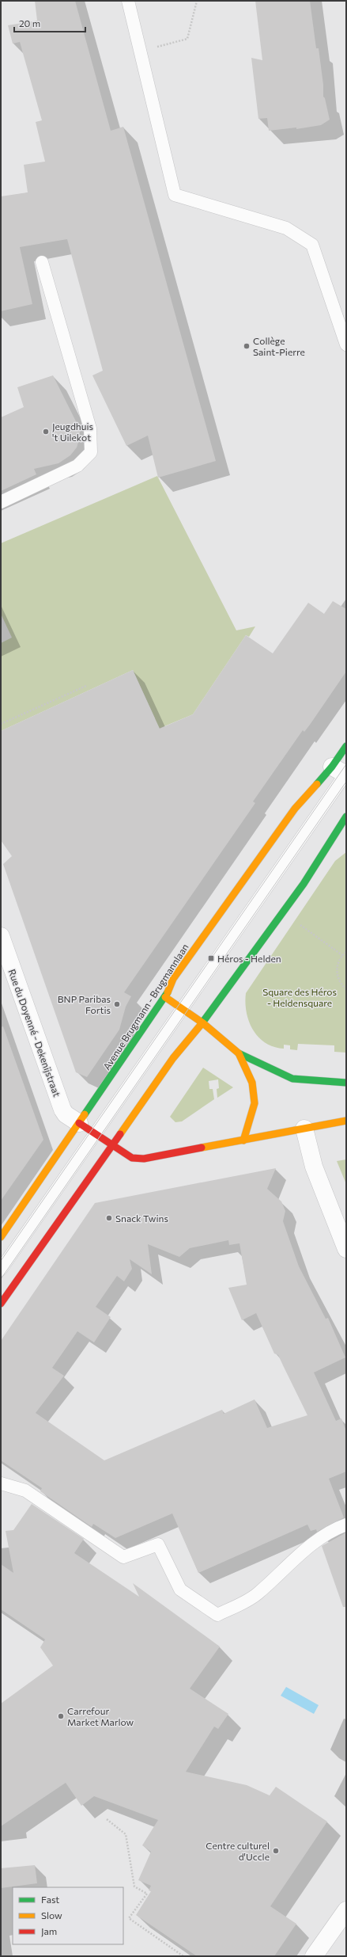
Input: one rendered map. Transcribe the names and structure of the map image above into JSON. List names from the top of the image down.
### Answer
{
  "streets": {
    "main road": ["Avenue Brugmann - Brugmannlaan"],
    "street": ["Rue du Doyenné - Dekenijstraat"]
  },
  "crossings": [
    ["Avenue Brugmann - Brugmannlaan", "Rue du Doyenné - Dekenijstraat"]
  ],
  "parks": ["Square des Héros - Heldensquare"],
  "places": {
    "other": [
      "Collège Saint-Pierre",
      "Jeugdhuis 't Uilekot",
      "BNP Paribas Fortis",
      "Snack Twins",
      "Carrefour Market Marlow",
      "Centre culturel d'Uccle"
    ],
    "transit": ["Héros - Helden"]
  },
  "legend": ["Fast", "Slow", "Jam"],
  "scale_bar": "20 m"
}
